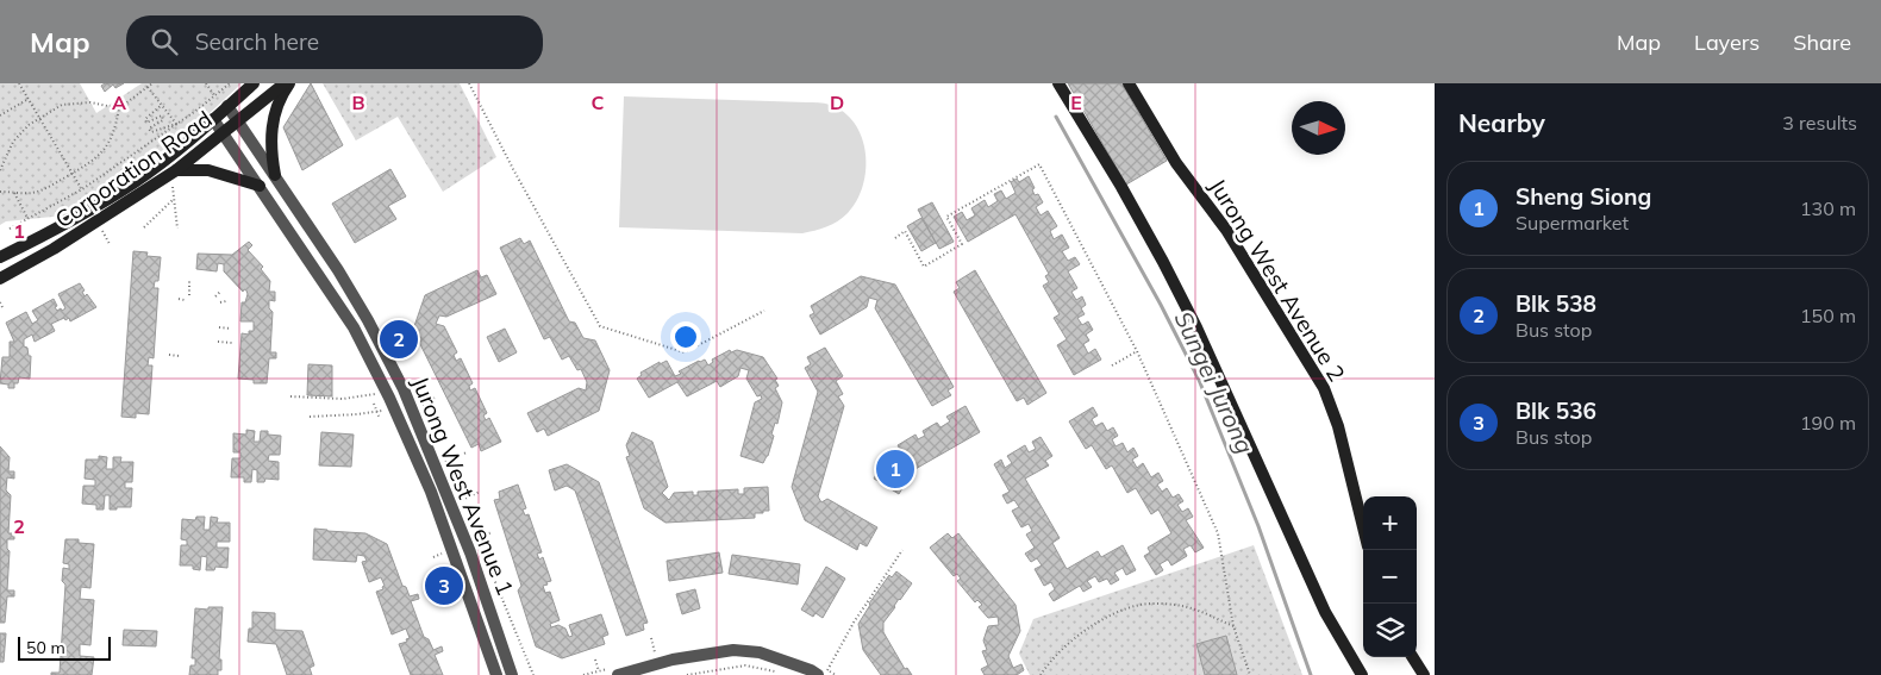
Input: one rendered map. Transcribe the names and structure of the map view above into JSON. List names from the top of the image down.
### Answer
{
  "streets": {
    "main road": ["Corporation Road", "Jurong West Avenue 2"],
    "street": ["Jurong West Avenue 1"]
  },
  "crossings": [
    ["Corporation Road", "Jurong West Avenue 1"]
  ],
  "water": ["Sungei Jurong"],
  "scale_bar": "50 m",
  "north": "right",
  "page": {
    "header": "Map",
    "search": "Search here",
    "nav": ["Map", "Layers", "Share"],
    "heading": ["Nearby", "3 results"],
    "list": [
      {
        "mark": "1",
        "name": "Sheng Siong",
        "note": "Supermarket",
        "value": "130 m"
      },
      {
        "mark": "2",
        "name": "Blk 538",
        "note": "Bus stop",
        "value": "150 m"
      },
      {
        "mark": "3",
        "name": "Blk 536",
        "note": "Bus stop",
        "value": "190 m"
      }
    ],
    "pins": ["2", "1", "3"],
    "map_buttons": ["+", "−"],
    "scale": "50 m"
  },
  "grid": {
    "columns": [
      "A",
      "B",
      "C",
      "D",
      "E"
    ],
    "rows": ["1", "2"]
  }
}
